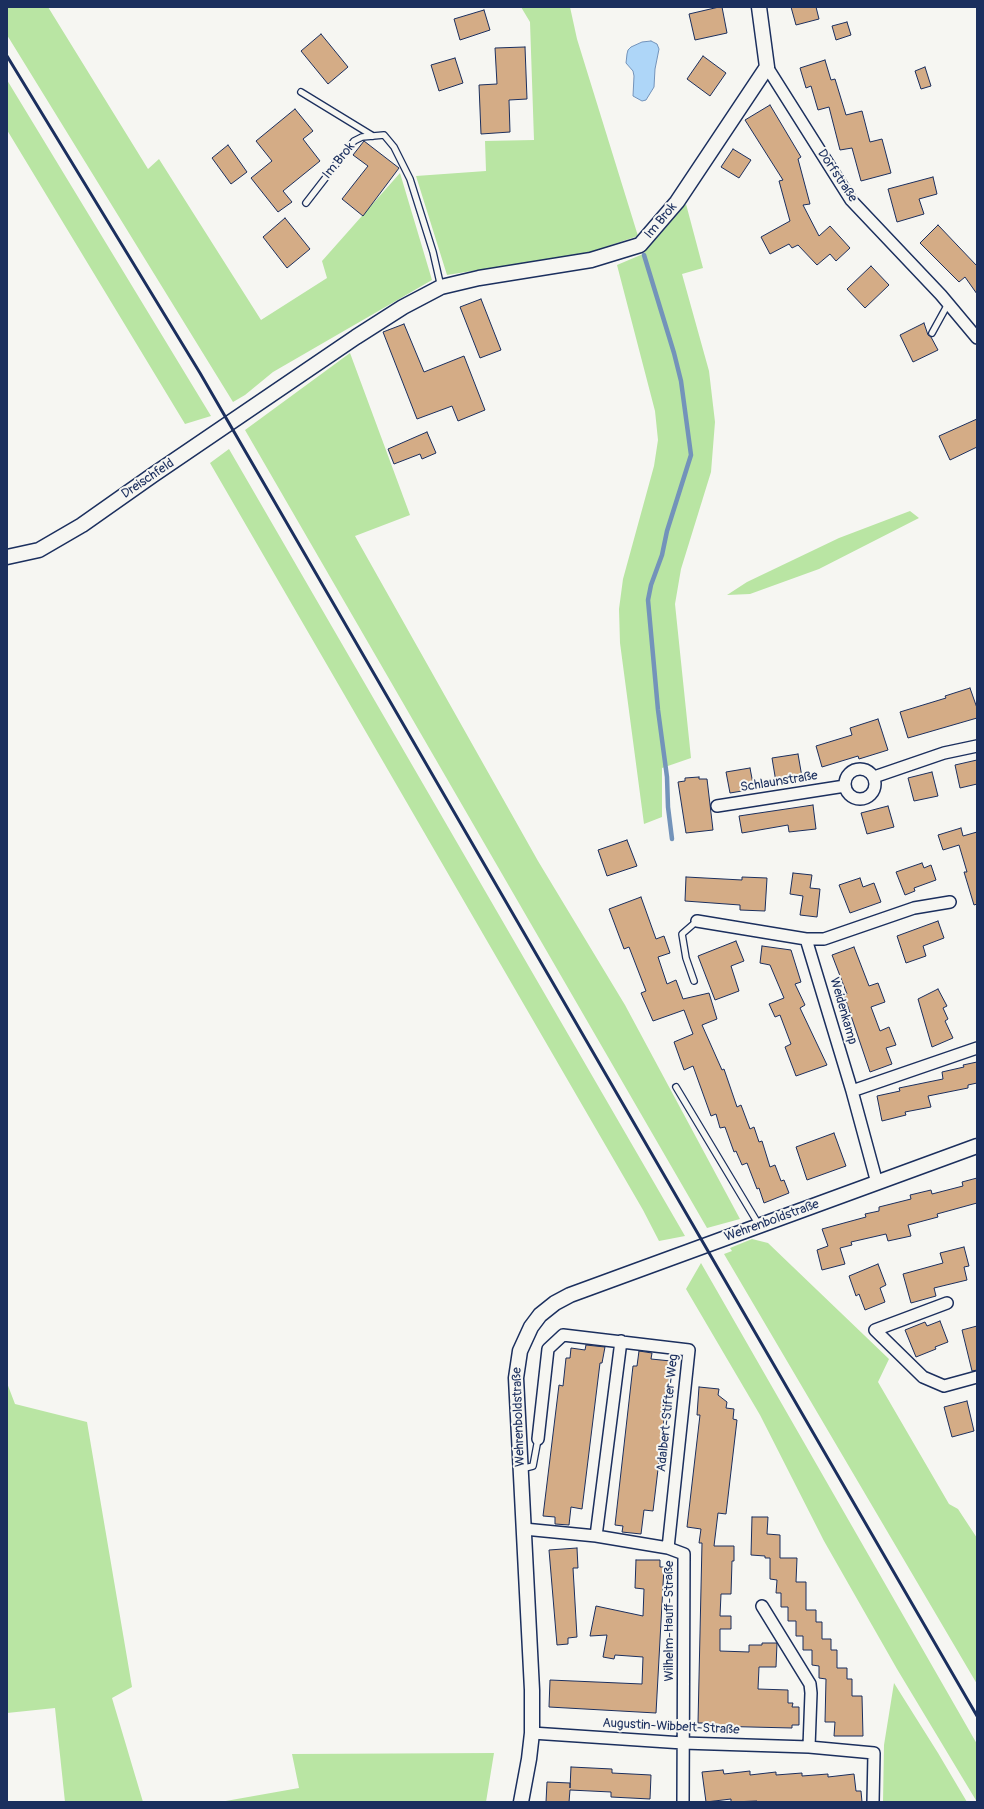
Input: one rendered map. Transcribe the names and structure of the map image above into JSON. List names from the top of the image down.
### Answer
{
  "streets": {
    "street": [
      "Im Brok",
      "Dorfstraße",
      "Dreischfeld",
      "Schlaunstraße",
      "Weidenkamp",
      "Wehrenboldstraße",
      "Adalbert-Stifter-Weg",
      "Wilhelm-Hauff-Straße",
      "Augustin-Wibbelt-Straße"
    ]
  },
  "crossings": [
    ["Im Brok", "Dorfstraße"],
    ["Im Brok", "Dreischfeld"],
    ["Weidenkamp", "Wehrenboldstraße"],
    ["Wehrenboldstraße", "Wilhelm-Hauff-Straße"],
    ["Wehrenboldstraße", "Augustin-Wibbelt-Straße"],
    ["Adalbert-Stifter-Weg", "Wilhelm-Hauff-Straße"],
    ["Wilhelm-Hauff-Straße", "Augustin-Wibbelt-Straße"]
  ]
}
